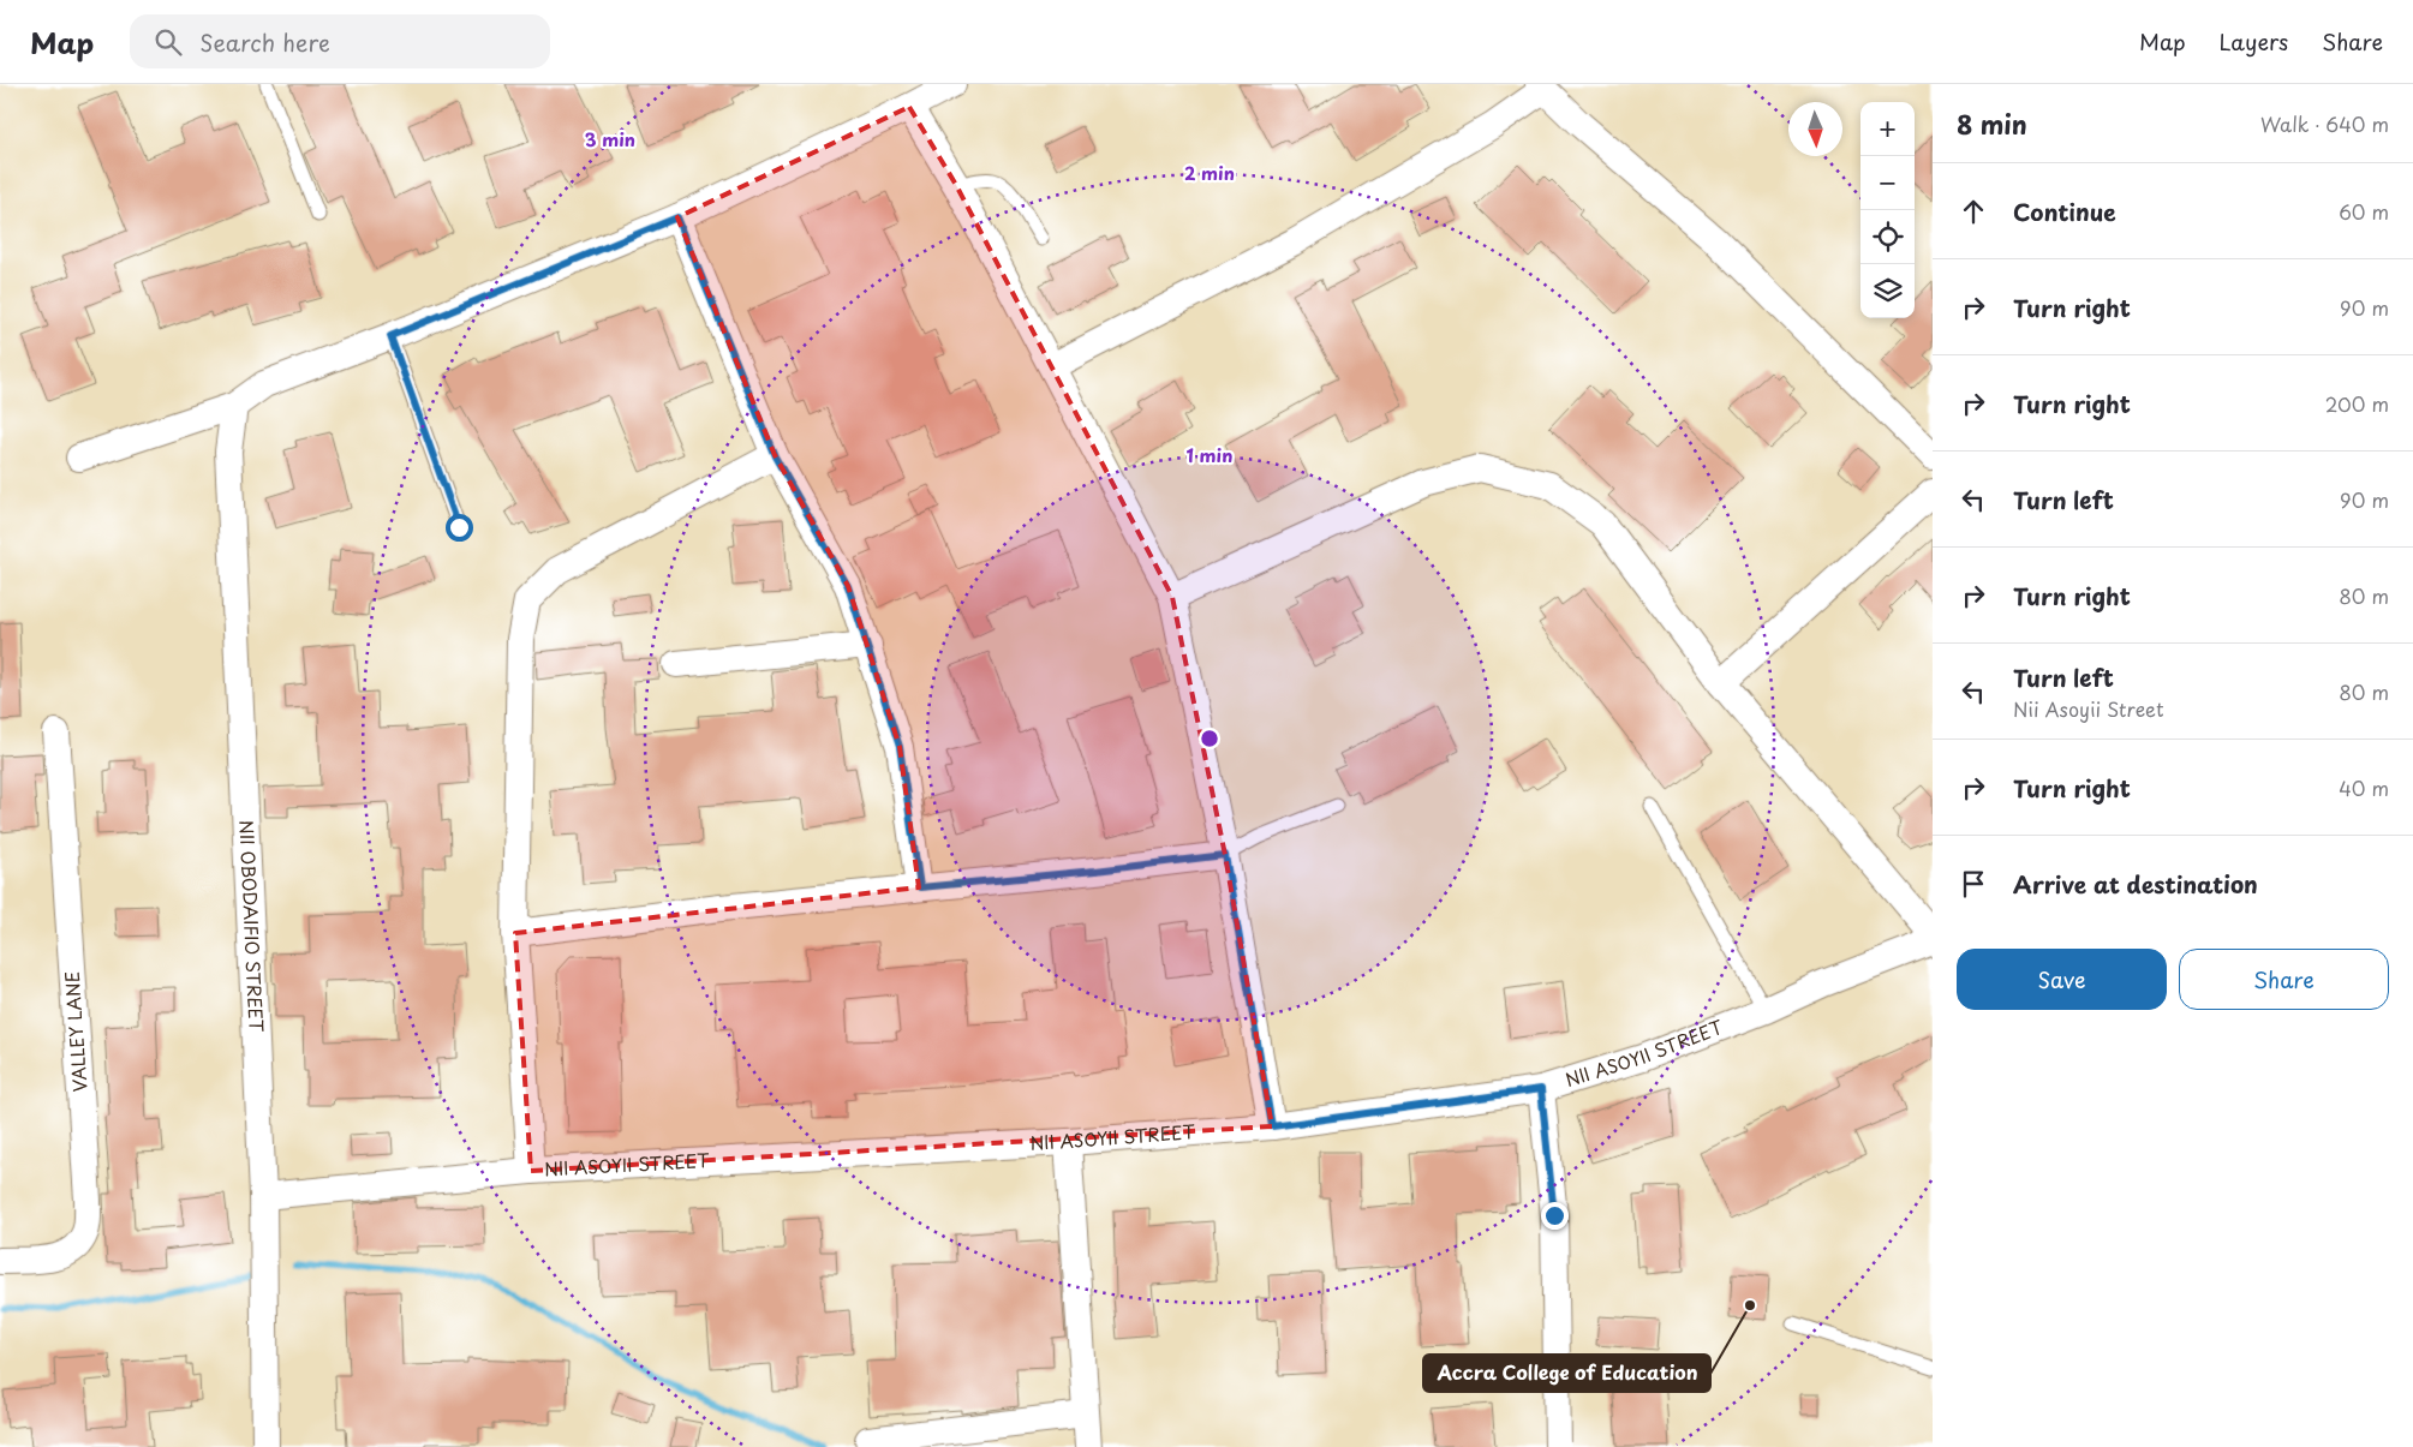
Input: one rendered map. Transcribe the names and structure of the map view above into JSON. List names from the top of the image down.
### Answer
{
  "streets": {
    "street": ["NII OBODAIFIO STREET", "VALLEY LANE", "NII ASOYII STREET"]
  },
  "crossings": [
    ["NII OBODAIFIO STREET", "NII ASOYII STREET"]
  ],
  "places": ["Accra College of Education"],
  "north": "bottom",
  "page": {
    "header": "Map",
    "search": "Search here",
    "nav": ["Map", "Layers", "Share"],
    "heading": ["8 min", "Walk · 640 m"],
    "map_buttons": ["+", "−"],
    "list": [
      ["Continue", "60 m"],
      ["Turn right", "90 m"],
      ["Turn right", "200 m"],
      ["Turn left", "90 m"],
      ["Turn right", "80 m"],
      ["Turn left", "Nii Asoyii Street", "80 m"],
      ["Turn right", "40 m"],
      "Arrive at destination"
    ],
    "buttons": ["Save", "Share"]
  },
  "rings": ["3 min", "2 min", "1 min"]
}
